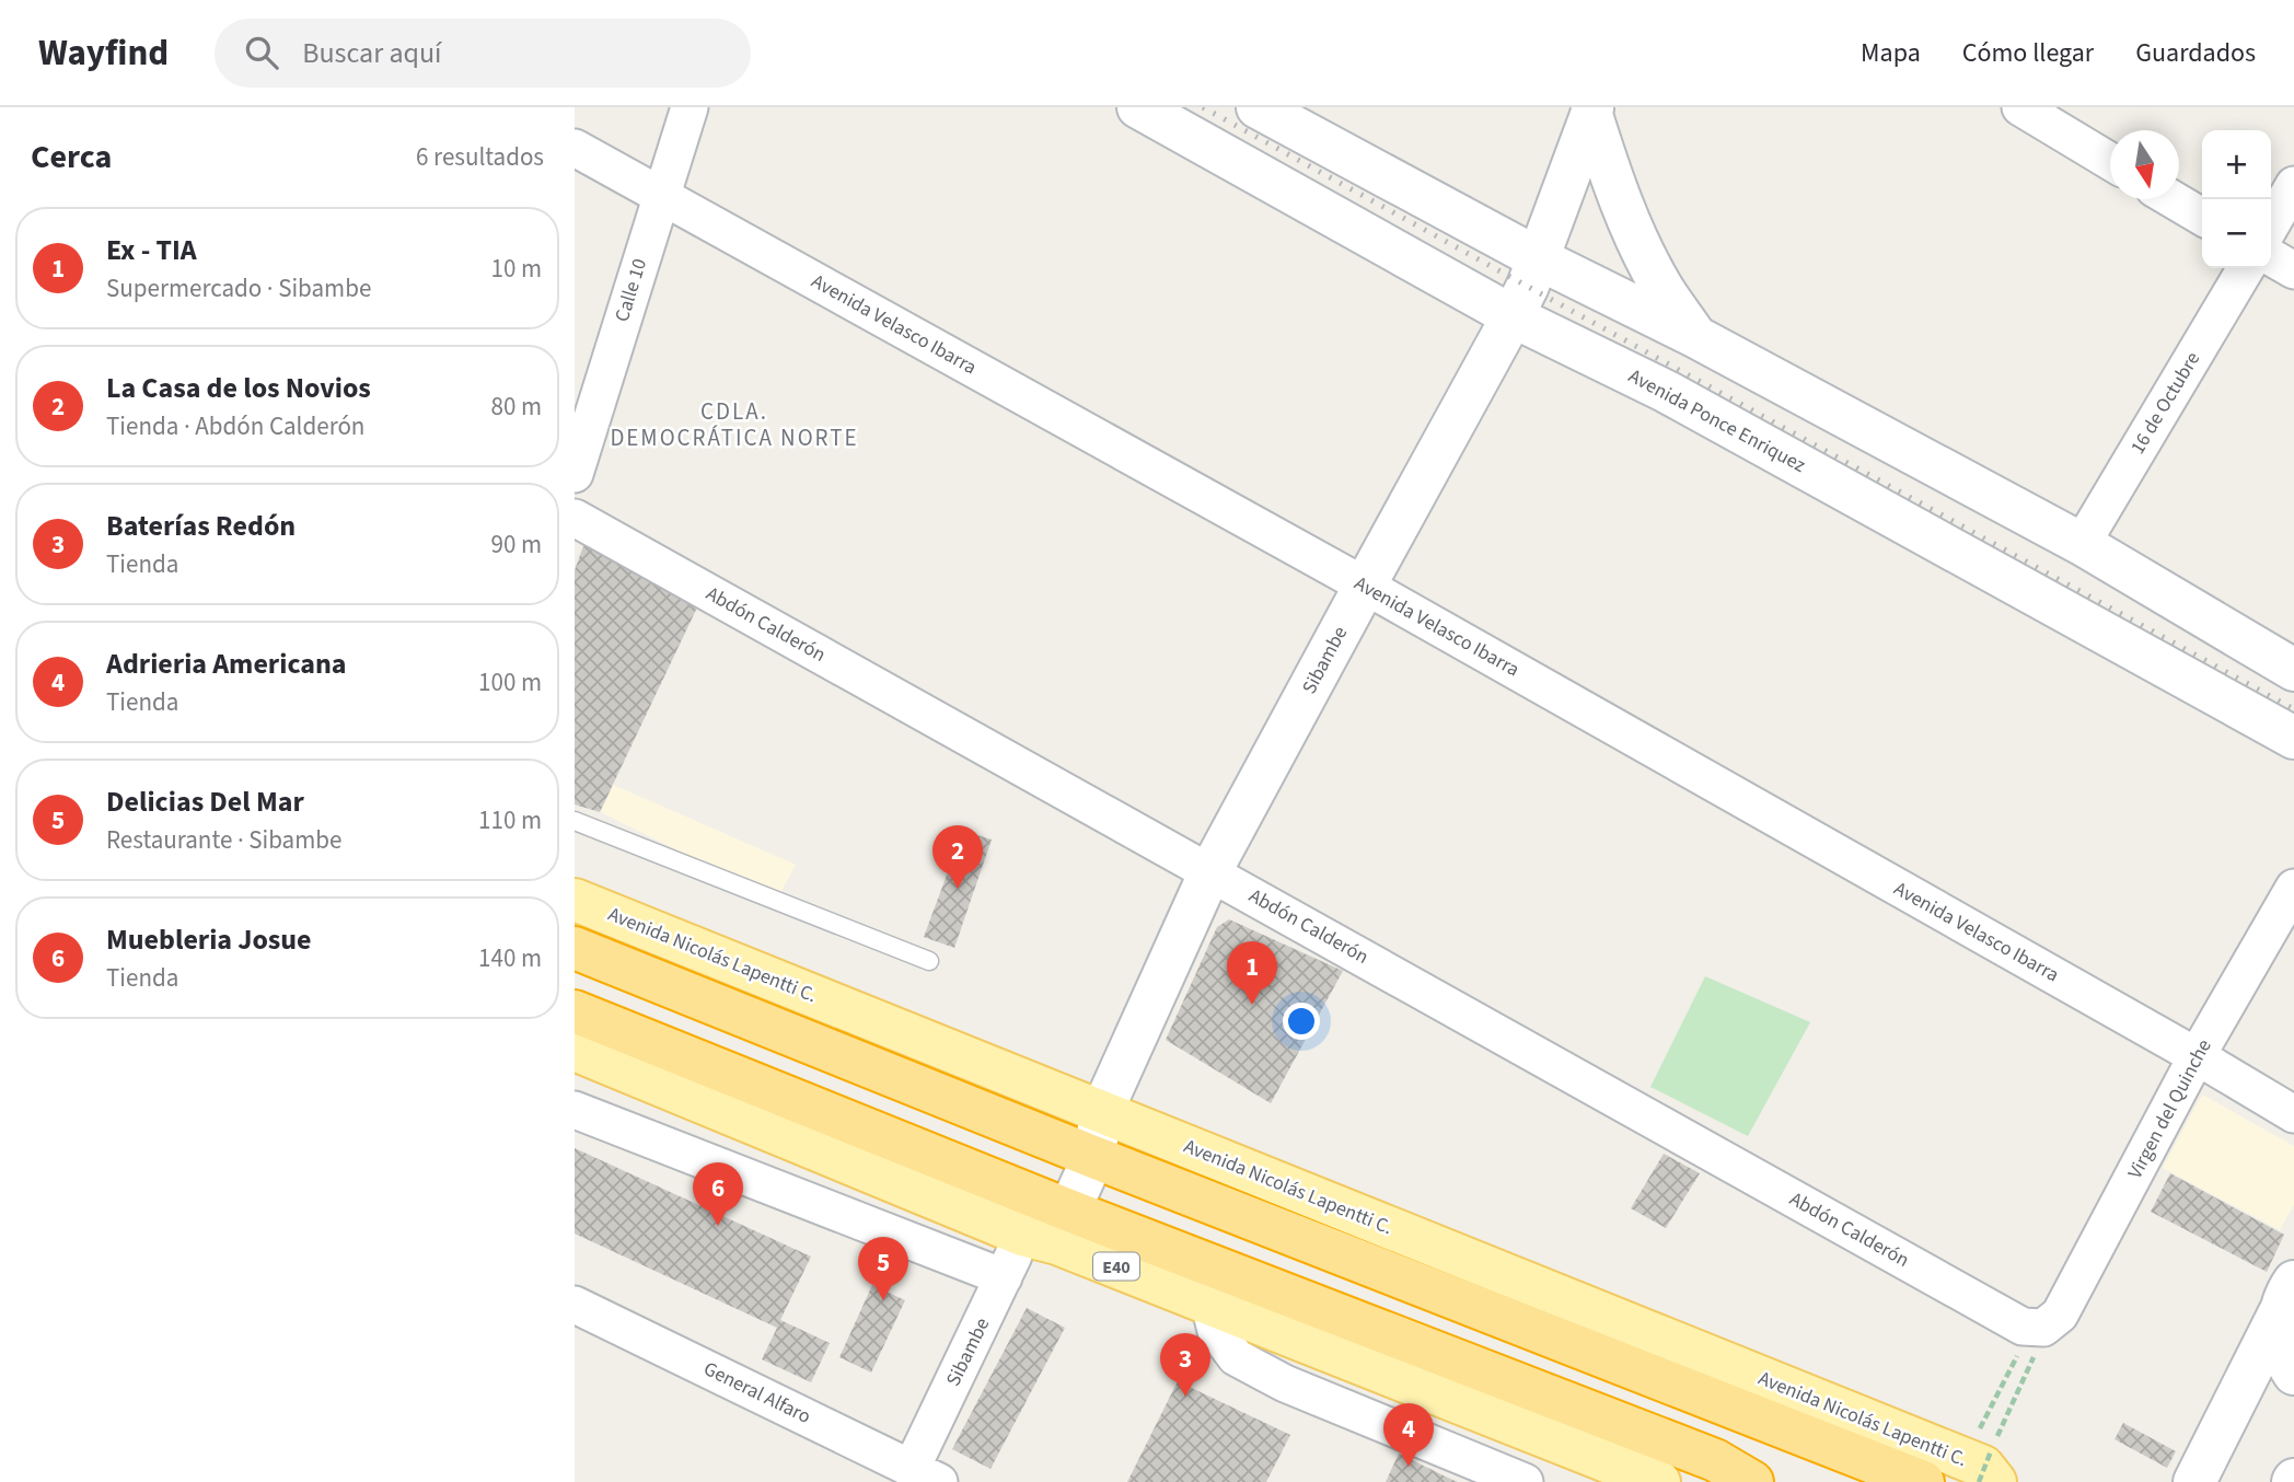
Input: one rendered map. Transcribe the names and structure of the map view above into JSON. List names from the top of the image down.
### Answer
{
  "streets": {
    "highway": ["Avenida Nicolás Lapentti C.", "E40"],
    "street": [
      "Calle 10",
      "Avenida Velasco Ibarra",
      "16 de Octubre",
      "Avenida Ponce Enriquez",
      "Abdón Calderón",
      "Sibambe",
      "Virgen del Quinche",
      "General Alfaro"
    ]
  },
  "crossings": [
    ["Calle 10", "Avenida Velasco Ibarra"],
    ["Avenida Velasco Ibarra", "Sibambe"],
    ["Avenida Velasco Ibarra", "Virgen del Quinche"],
    ["Avenida Ponce Enriquez", "Sibambe"],
    ["Abdón Calderón", "Sibambe"],
    ["Abdón Calderón", "Virgen del Quinche"],
    ["Sibambe", "Avenida Nicolás Lapentti C."],
    ["Sibambe", "E40"],
    ["Sibambe", "General Alfaro"]
  ],
  "districts": ["CDLA. DEMOCRÁTICA NORTE"],
  "north": "bottom",
  "page": {
    "header": "Wayfind",
    "search": "Buscar aquí",
    "nav": ["Mapa", "Cómo llegar", "Guardados"],
    "heading": ["Cerca", "6 resultados"],
    "map_buttons": ["+", "−"],
    "list": [
      {
        "mark": "1",
        "name": "Ex - TIA",
        "note": "Supermercado · Sibambe",
        "value": "10 m"
      },
      {
        "mark": "2",
        "name": "La Casa de los Novios",
        "note": "Tienda · Abdón Calderón",
        "value": "80 m"
      },
      {
        "mark": "3",
        "name": "Baterías Redón",
        "note": "Tienda",
        "value": "90 m"
      },
      {
        "mark": "4",
        "name": "Adrieria Americana",
        "note": "Tienda",
        "value": "100 m"
      },
      {
        "mark": "5",
        "name": "Delicias Del Mar",
        "note": "Restaurante · Sibambe",
        "value": "110 m"
      },
      {
        "mark": "6",
        "name": "Muebleria Josue",
        "note": "Tienda",
        "value": "140 m"
      }
    ],
    "pins": [
      "2",
      "1",
      "6",
      "5",
      "3",
      "4"
    ]
  }
}
